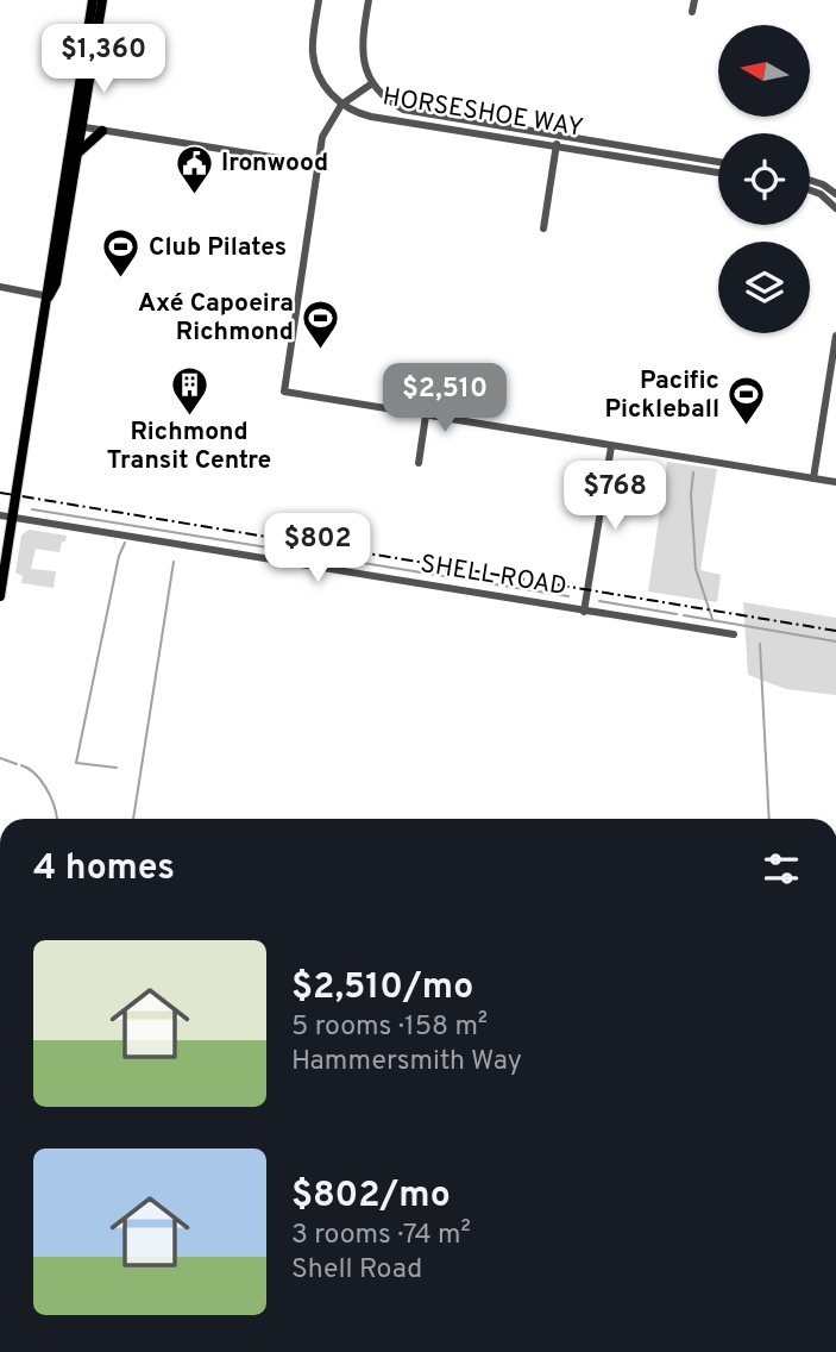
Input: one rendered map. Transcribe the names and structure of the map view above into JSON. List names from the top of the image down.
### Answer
{
  "streets": {
    "street": ["HORSESHOE WAY", "SHELL ROAD"]
  },
  "places": {
    "public building": ["Ironwood"],
    "sports": ["Club Pilates", "Axé Capoeira Richmond", "Pacific Pickleball"],
    "building": ["Richmond Transit Centre"]
  },
  "north": "left",
  "page": {
    "price": [
      "$1,360",
      "$2,510",
      "$768",
      "$802"
    ],
    "heading": "4 homes",
    "list": [
      {
        "name": "$2,510/mo",
        "note": "5 rooms · 158 m² · Hammersmith Way"
      },
      {
        "name": "$802/mo",
        "note": "3 rooms · 74 m² · Shell Road"
      }
    ]
  }
}
